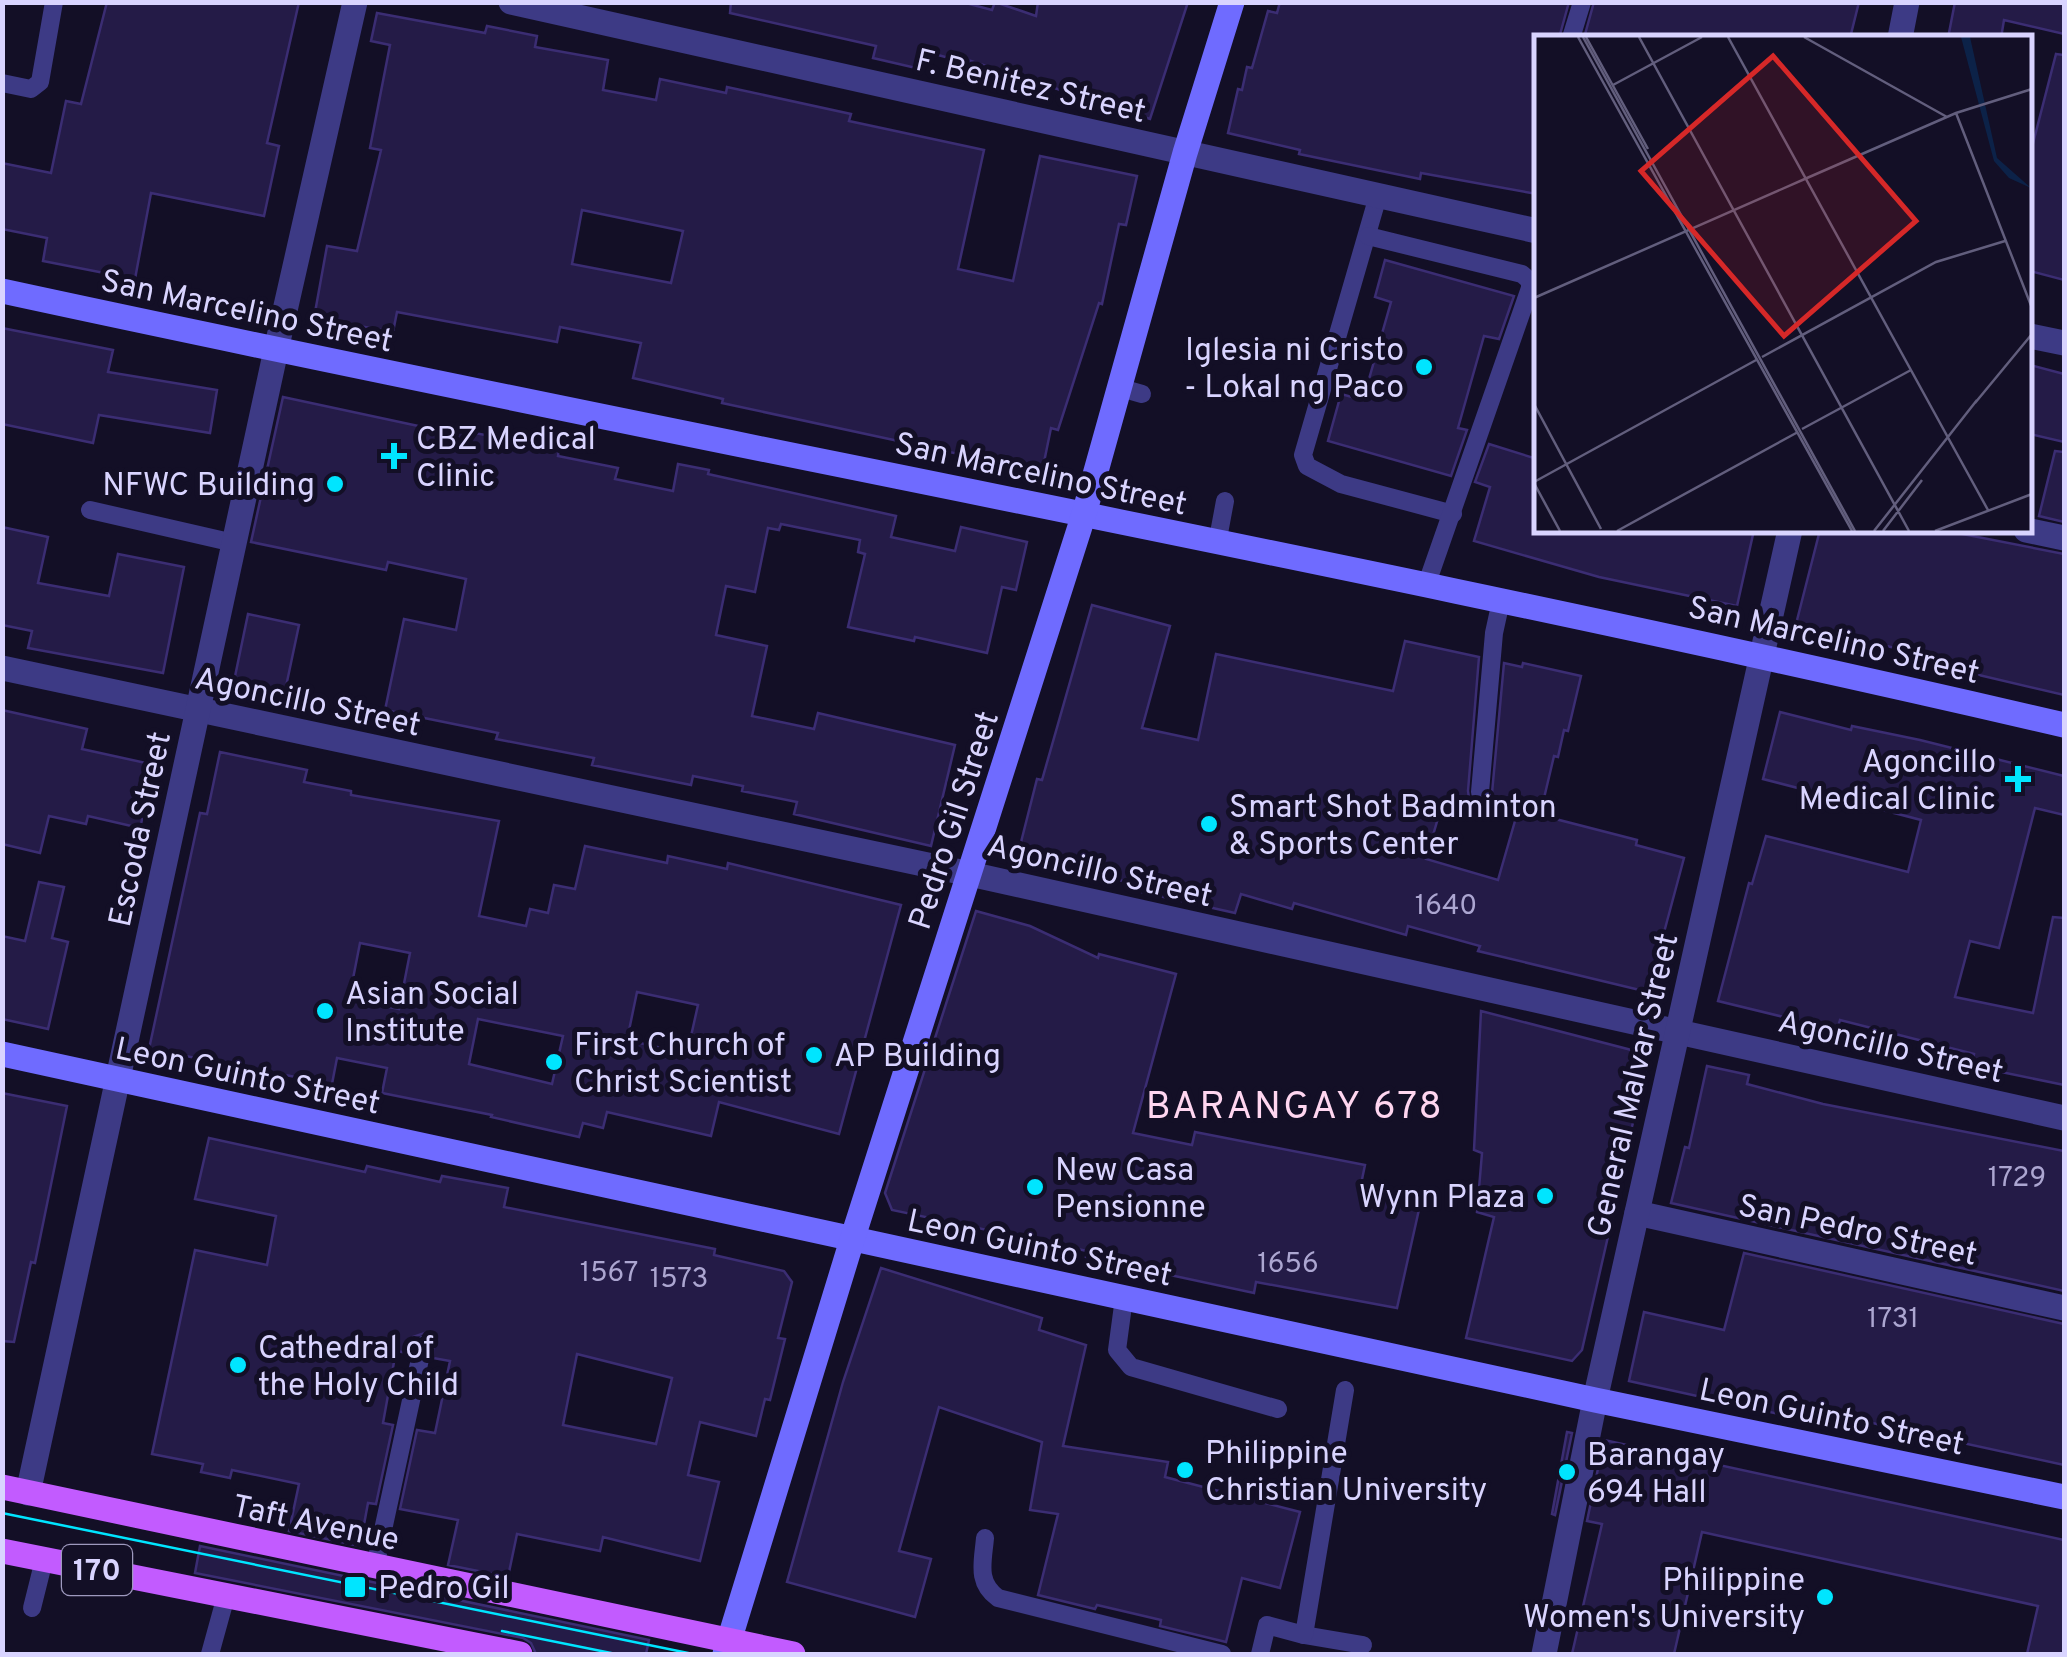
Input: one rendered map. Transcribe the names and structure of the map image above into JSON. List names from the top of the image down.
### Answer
{
  "streets": {
    "main road": ["Taft Avenue", "170"],
    "street": [
      "F. Benitez Street",
      "San Marcelino Street",
      "Agoncillo Street",
      "Pedro Gil Street",
      "Escoda Street",
      "Leon Guinto Street",
      "General Malvar Street",
      "San Pedro Street"
    ]
  },
  "crossings": [
    ["F. Benitez Street", "Pedro Gil Street"],
    ["San Marcelino Street", "Pedro Gil Street"],
    ["San Marcelino Street", "Escoda Street"],
    ["San Marcelino Street", "General Malvar Street"],
    ["Agoncillo Street", "Pedro Gil Street"],
    ["Agoncillo Street", "Escoda Street"],
    ["Agoncillo Street", "General Malvar Street"],
    ["Pedro Gil Street", "Leon Guinto Street"],
    ["Pedro Gil Street", "Taft Avenue"],
    ["Escoda Street", "Leon Guinto Street"],
    ["Escoda Street", "Taft Avenue"],
    ["Leon Guinto Street", "General Malvar Street"],
    ["General Malvar Street", "San Pedro Street"]
  ],
  "districts": ["BARANGAY 678"],
  "places": {
    "other": [
      "Iglesia ni Cristo - Lokal ng Paco",
      "NFWC Building",
      "Smart Shot Badminton & Sports Center",
      "Asian Social Institute",
      "AP Building",
      "First Church of Christ Scientist",
      "New Casa Pensionne",
      "Wynn Plaza",
      "Cathedral of the Holy Child",
      "Philippine Christian University",
      "Barangay 694 Hall",
      "Philippine Women's University"
    ],
    "health": ["CBZ Medical Clinic", "Agoncillo Medical Clinic"],
    "transit": ["Pedro Gil"]
  },
  "house_numbers": [
    "1640",
    "1729",
    "1656",
    "1567",
    "1573",
    "1731"
  ]
}
